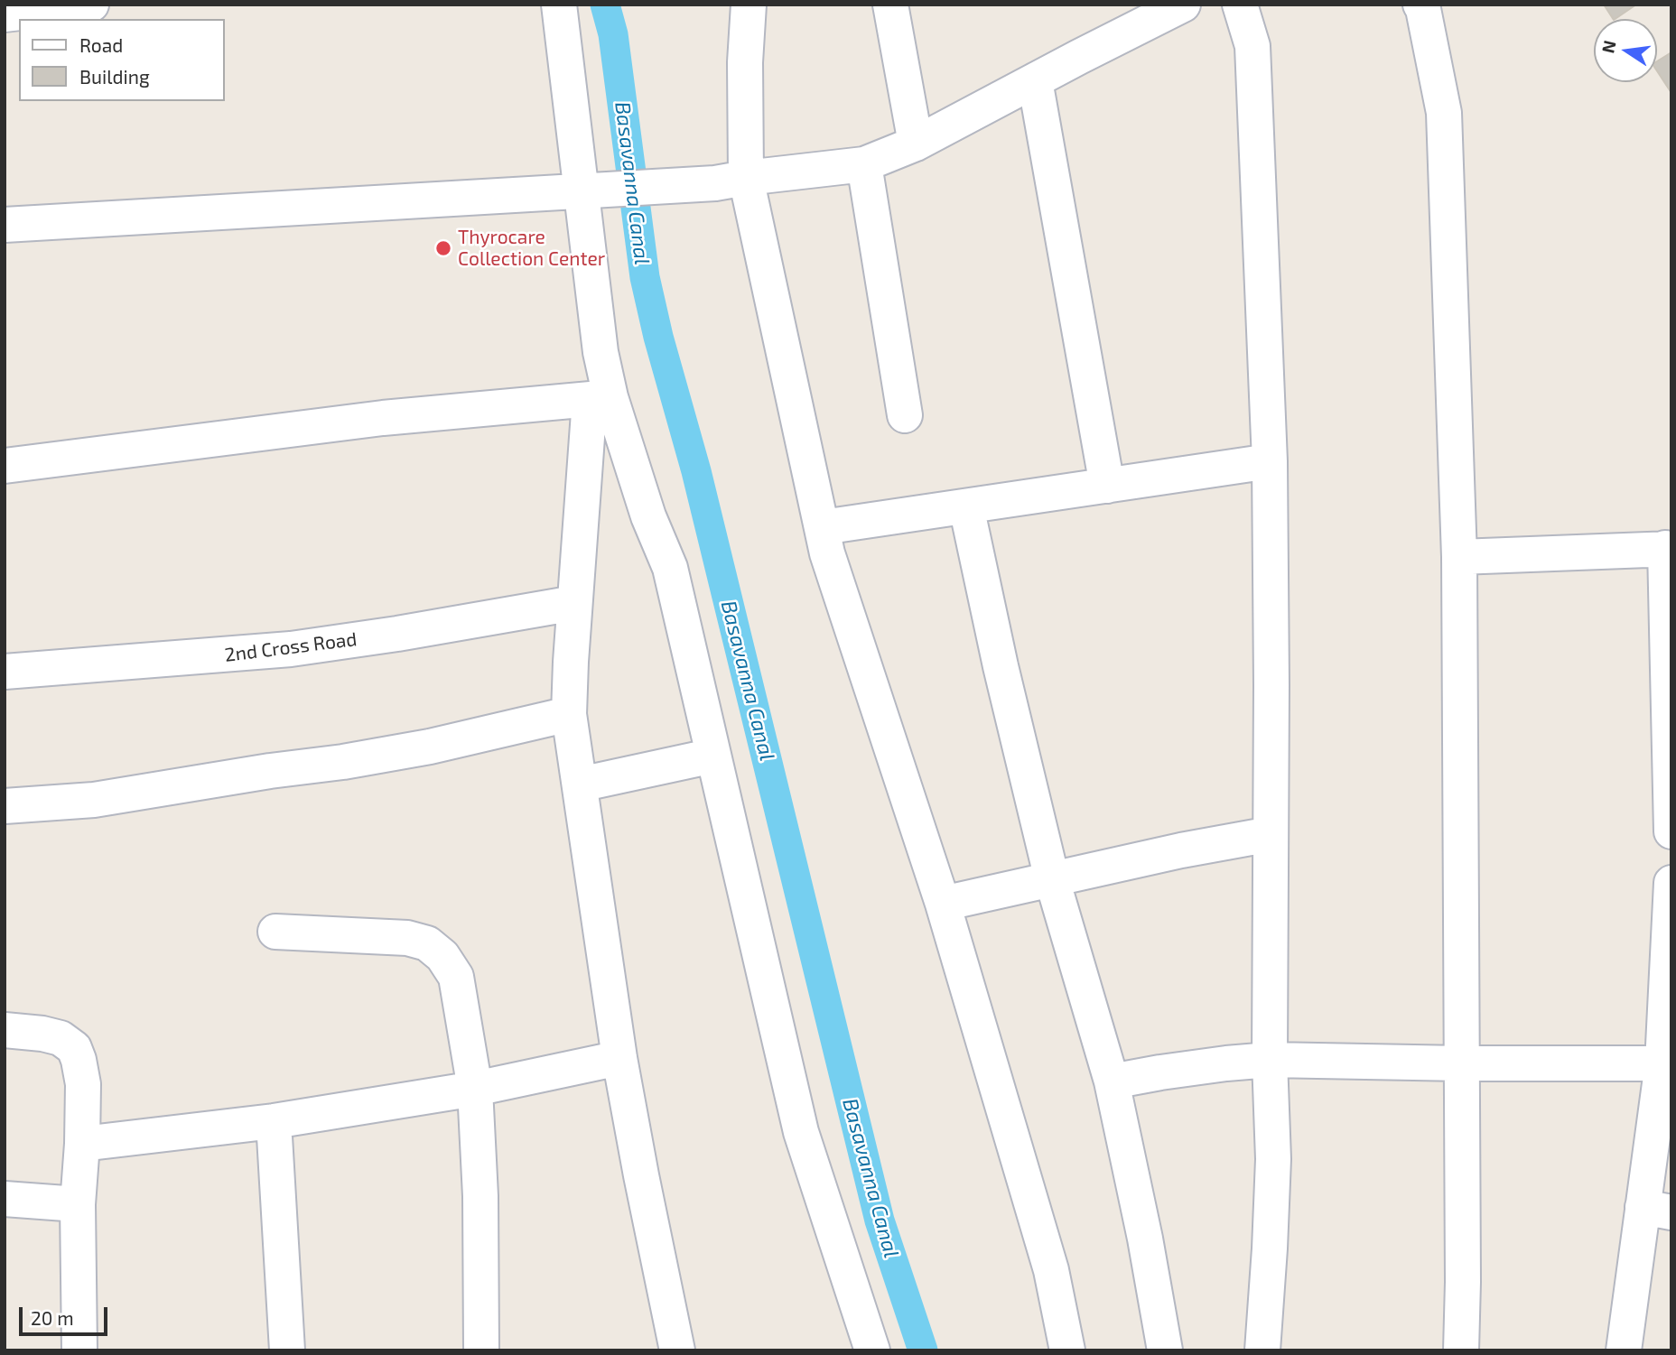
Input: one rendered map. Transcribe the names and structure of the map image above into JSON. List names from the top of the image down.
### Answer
{
  "streets": {
    "street": ["2nd Cross Road"]
  },
  "water": ["Basavanna Canal"],
  "places": ["Thyrocare Collection Center"],
  "legend": ["Road", "Building"],
  "scale_bar": "20 m",
  "north": "left"
}
